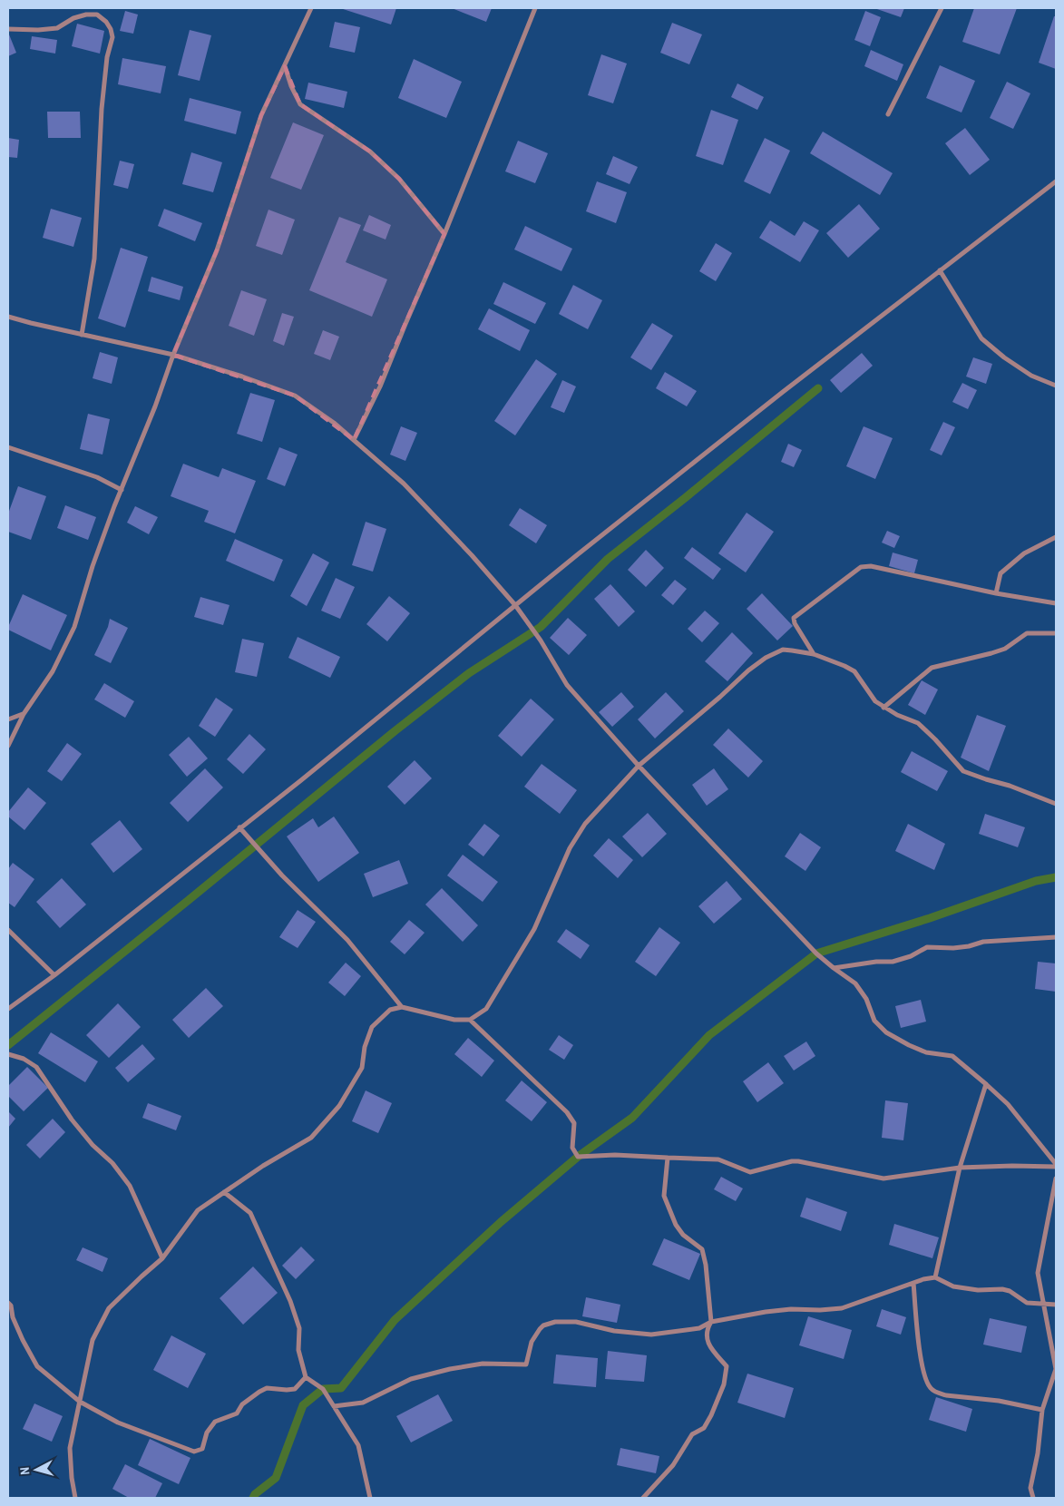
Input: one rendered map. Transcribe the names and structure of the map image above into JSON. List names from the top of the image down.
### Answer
{
  "north": "left"
}
